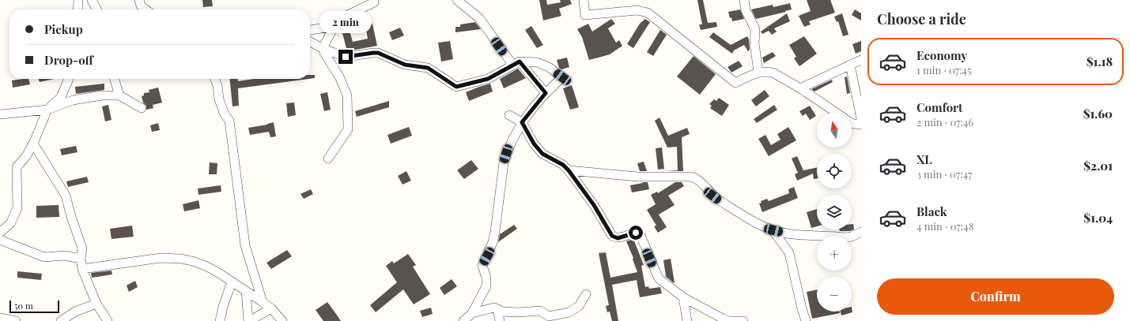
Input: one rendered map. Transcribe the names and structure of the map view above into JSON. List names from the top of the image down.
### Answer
{
  "scale_bar": "50 m",
  "north": "top",
  "page": {
    "heading": "Choose a ride",
    "banner": ["Pickup", "Drop-off"],
    "bubble": "2 min",
    "list": [
      {
        "name": "Economy",
        "note": "1 min · 07:45",
        "value": "$1.18"
      },
      {
        "name": "Comfort",
        "note": "2 min · 07:46",
        "value": "$1.60"
      },
      {
        "name": "XL",
        "note": "3 min · 07:47",
        "value": "$2.01"
      },
      {
        "name": "Black",
        "note": "4 min · 07:48",
        "value": "$1.04"
      }
    ],
    "map_buttons": ["+", "−"],
    "buttons": "Confirm",
    "scale": "50 m"
  }
}
